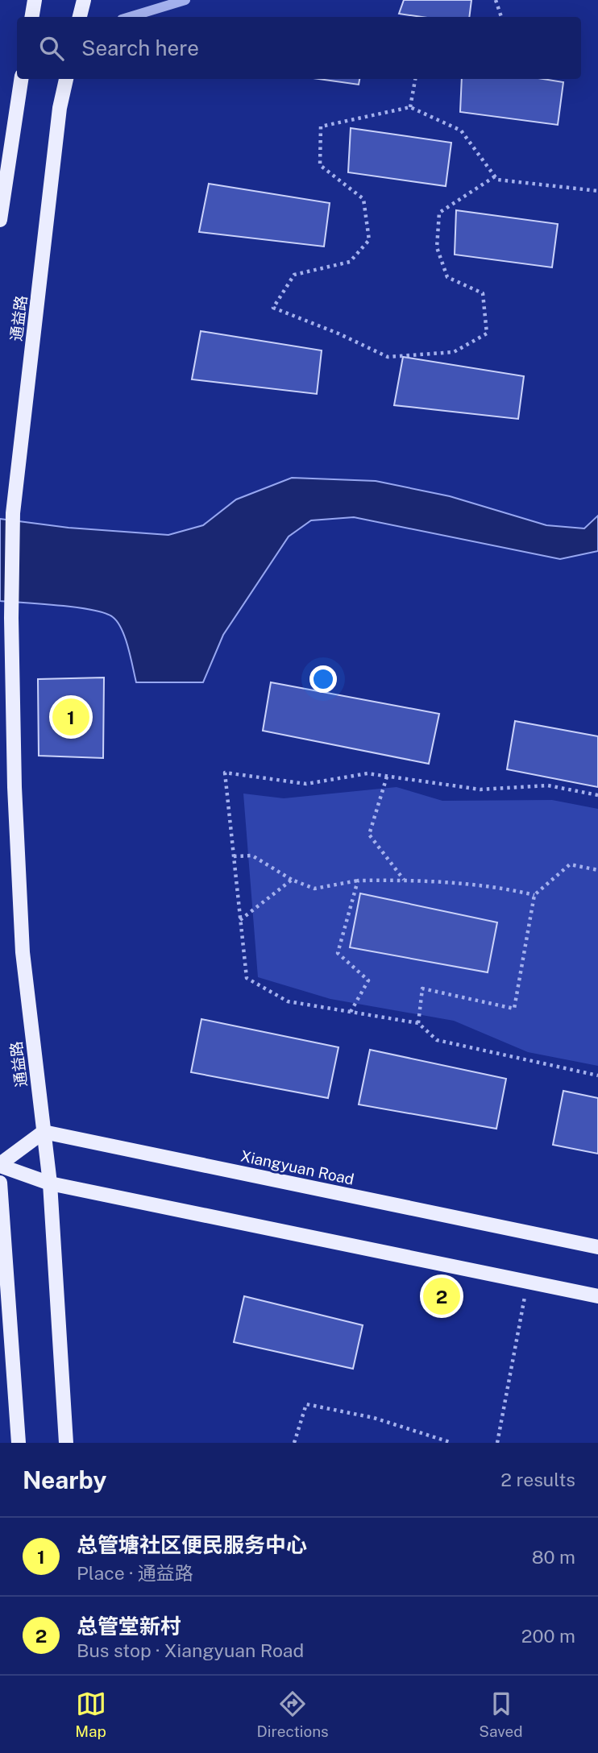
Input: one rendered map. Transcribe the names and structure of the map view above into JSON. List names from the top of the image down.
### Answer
{
  "streets": {
    "main road": ["通益路", "Xiangyuan Road"]
  },
  "crossings": [
    ["通益路", "Xiangyuan Road"]
  ],
  "page": {
    "search": "Search here",
    "pins": ["1", "2"],
    "heading": ["Nearby", "2 results"],
    "list": [
      {
        "mark": "1",
        "name": "总管塘社区便民服务中心",
        "note": "Place · 通益路",
        "value": "80 m"
      },
      {
        "mark": "2",
        "name": "总管堂新村",
        "note": "Bus stop · Xiangyuan Road",
        "value": "200 m"
      }
    ],
    "nav": ["Map", "Directions", "Saved"]
  }
}
